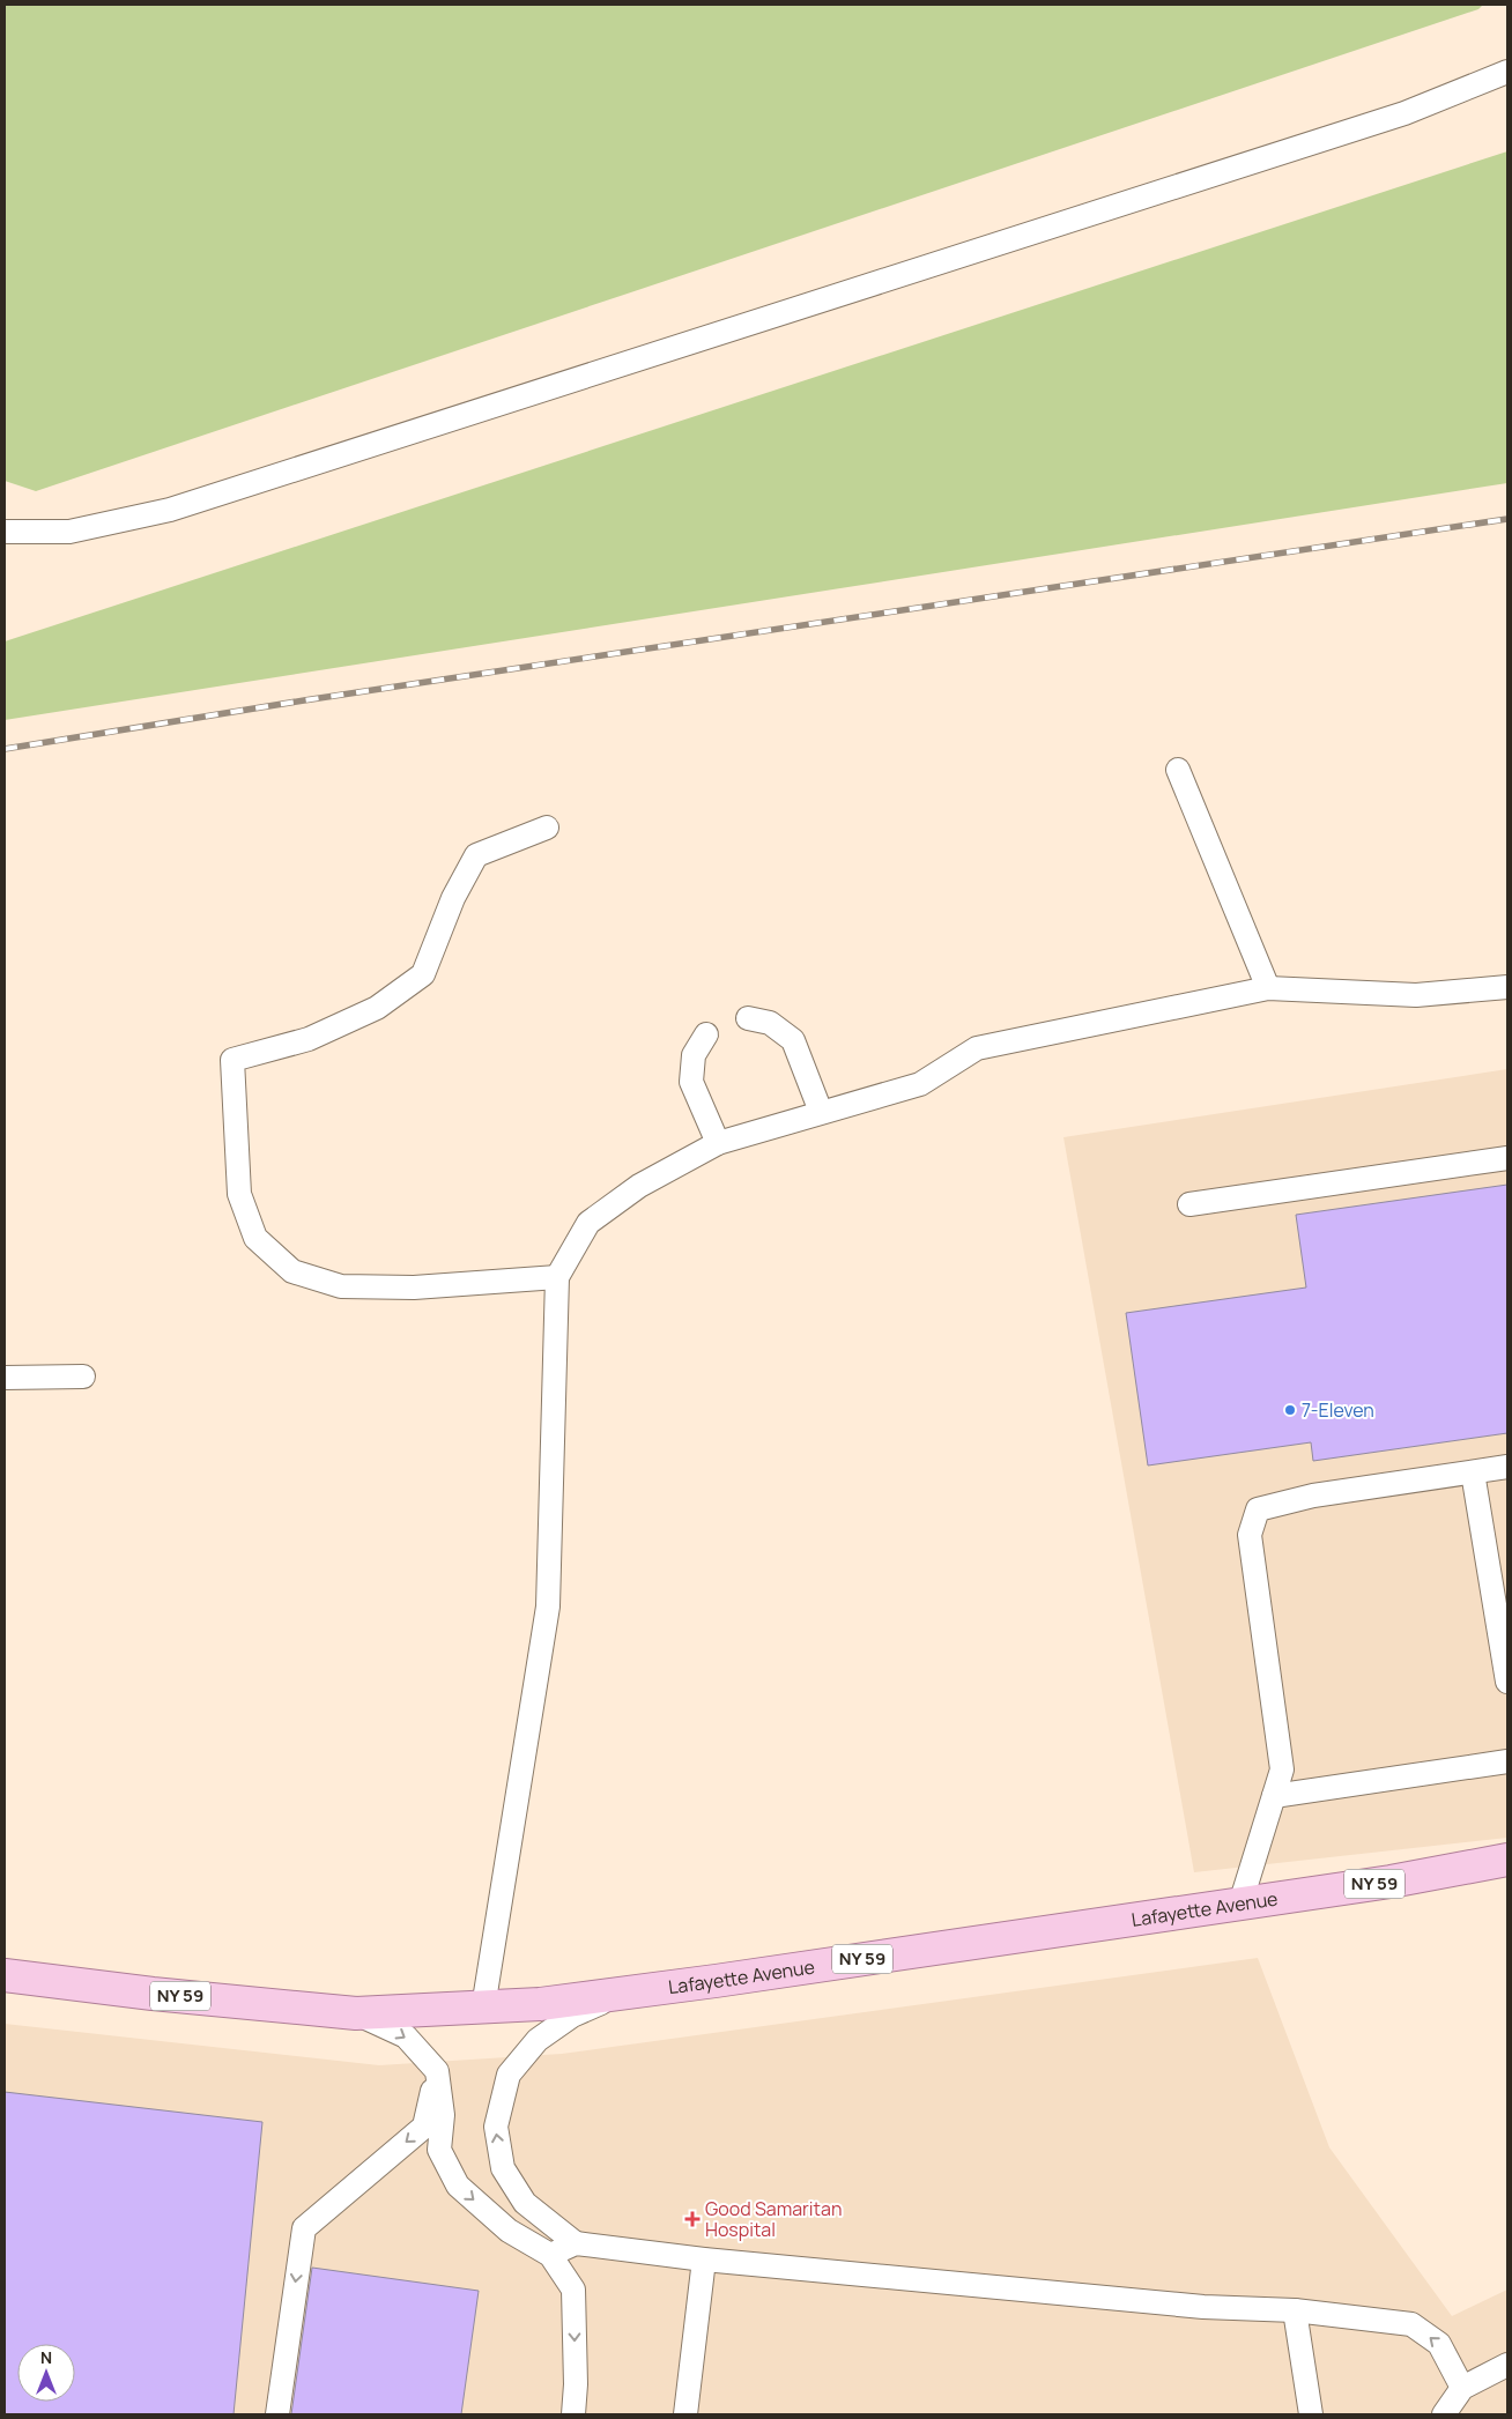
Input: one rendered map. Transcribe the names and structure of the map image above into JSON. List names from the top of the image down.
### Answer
{
  "streets": {
    "main road": ["NY 59", "Lafayette Avenue"]
  },
  "places": {
    "other": ["7-Eleven"],
    "health": ["Good Samaritan Hospital"]
  },
  "north": "top"
}
